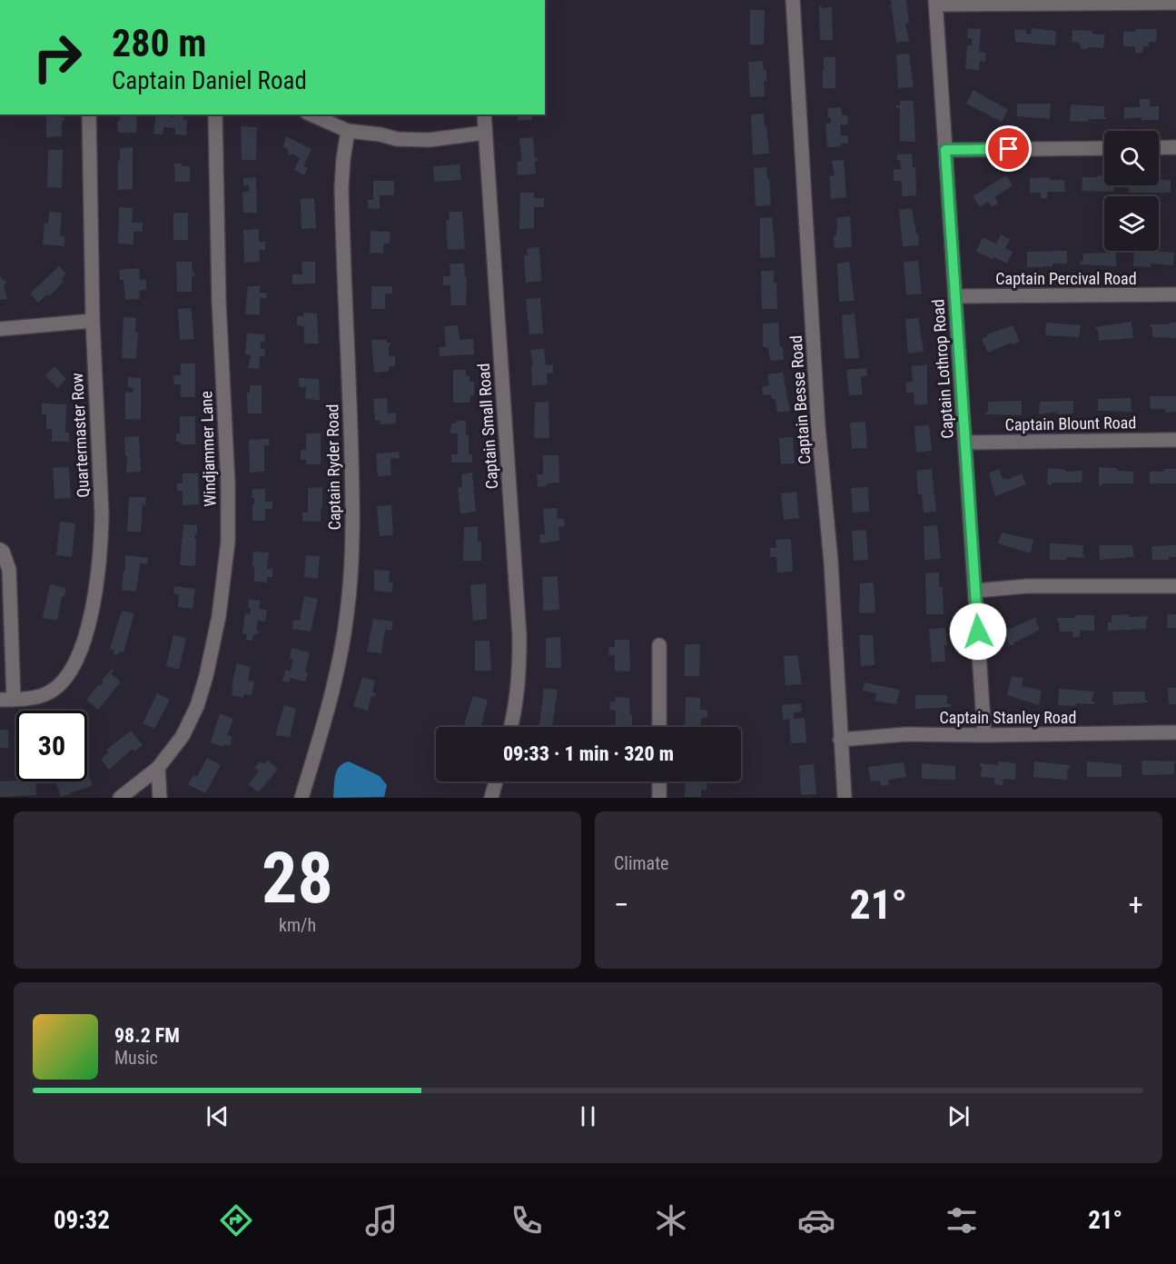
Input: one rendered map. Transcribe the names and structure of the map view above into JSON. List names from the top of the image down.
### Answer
{
  "streets": {
    "street": [
      "Captain Percival Road",
      "Captain Lothrop Road",
      "Captain Besse Road",
      "Captain Blount Road",
      "Captain Small Road",
      "Quartermaster Row",
      "Windjammer Lane",
      "Captain Ryder Road",
      "Captain Stanley Road"
    ]
  },
  "crossings": [
    ["Captain Percival Road", "Captain Lothrop Road"],
    ["Captain Lothrop Road", "Captain Blount Road"],
    ["Captain Lothrop Road", "Captain Stanley Road"],
    ["Captain Besse Road", "Captain Stanley Road"]
  ],
  "page": {
    "turn": ["280 m", "Captain Daniel Road"],
    "limit": "30",
    "trip": "09:33 · 1 min · 320 m",
    "tile": [
      ["28", "km/h"],
      "Climate"
    ],
    "heat": ["−", "21°", "+"],
    "song": ["98.2 FM", "Music"],
    "tabs": ["09:32", "21°"]
  }
}
